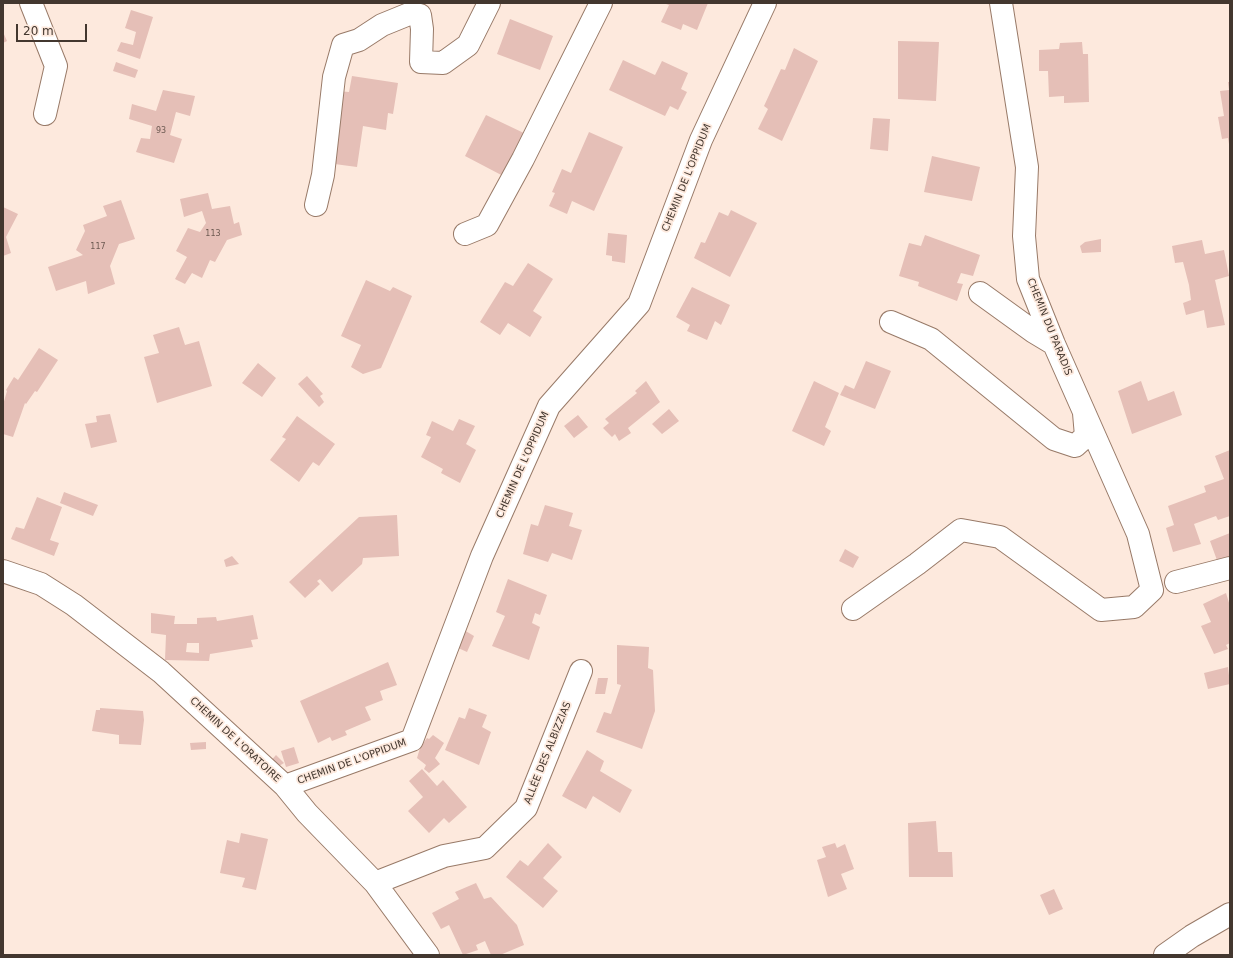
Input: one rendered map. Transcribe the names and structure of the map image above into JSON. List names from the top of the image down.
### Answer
{
  "streets": {
    "street": [
      "CHEMIN DE L'OPPIDUM",
      "CHEMIN DU PARADIS",
      "CHEMIN DE L'ORATOIRE",
      "ALLÉE DES ALBIZZIAS"
    ]
  },
  "crossings": [
    ["CHEMIN DE L'OPPIDUM", "CHEMIN DE L'ORATOIRE"],
    ["CHEMIN DE L'ORATOIRE", "ALLÉE DES ALBIZZIAS"]
  ],
  "house_numbers": ["93", "113", "117"],
  "scale_bar": "20 m"
}
